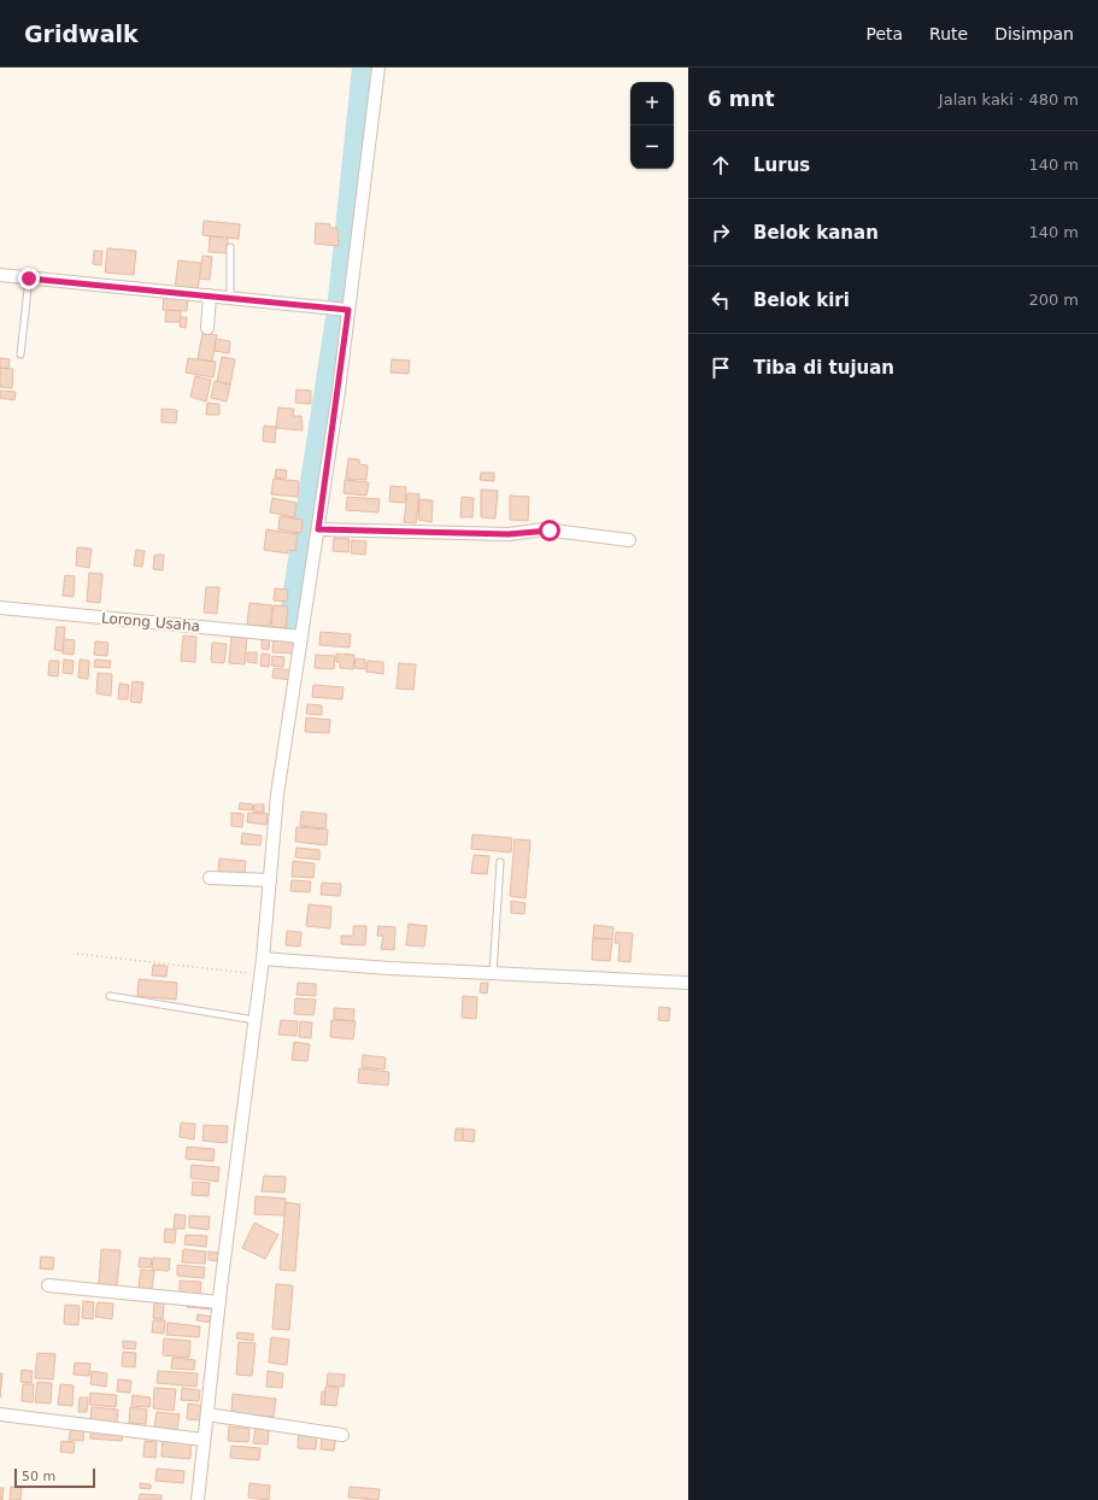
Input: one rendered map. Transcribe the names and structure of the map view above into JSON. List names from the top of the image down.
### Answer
{
  "streets": {
    "street": ["Lorong Usaha"]
  },
  "scale_bar": "50 m",
  "page": {
    "header": "Gridwalk",
    "nav": ["Peta", "Rute", "Disimpan"],
    "heading": ["6 mnt", "Jalan kaki · 480 m"],
    "map_buttons": ["+", "−"],
    "list": [
      ["Lurus", "140 m"],
      ["Belok kanan", "140 m"],
      ["Belok kiri", "200 m"],
      "Tiba di tujuan"
    ],
    "scale": "50 m"
  }
}
